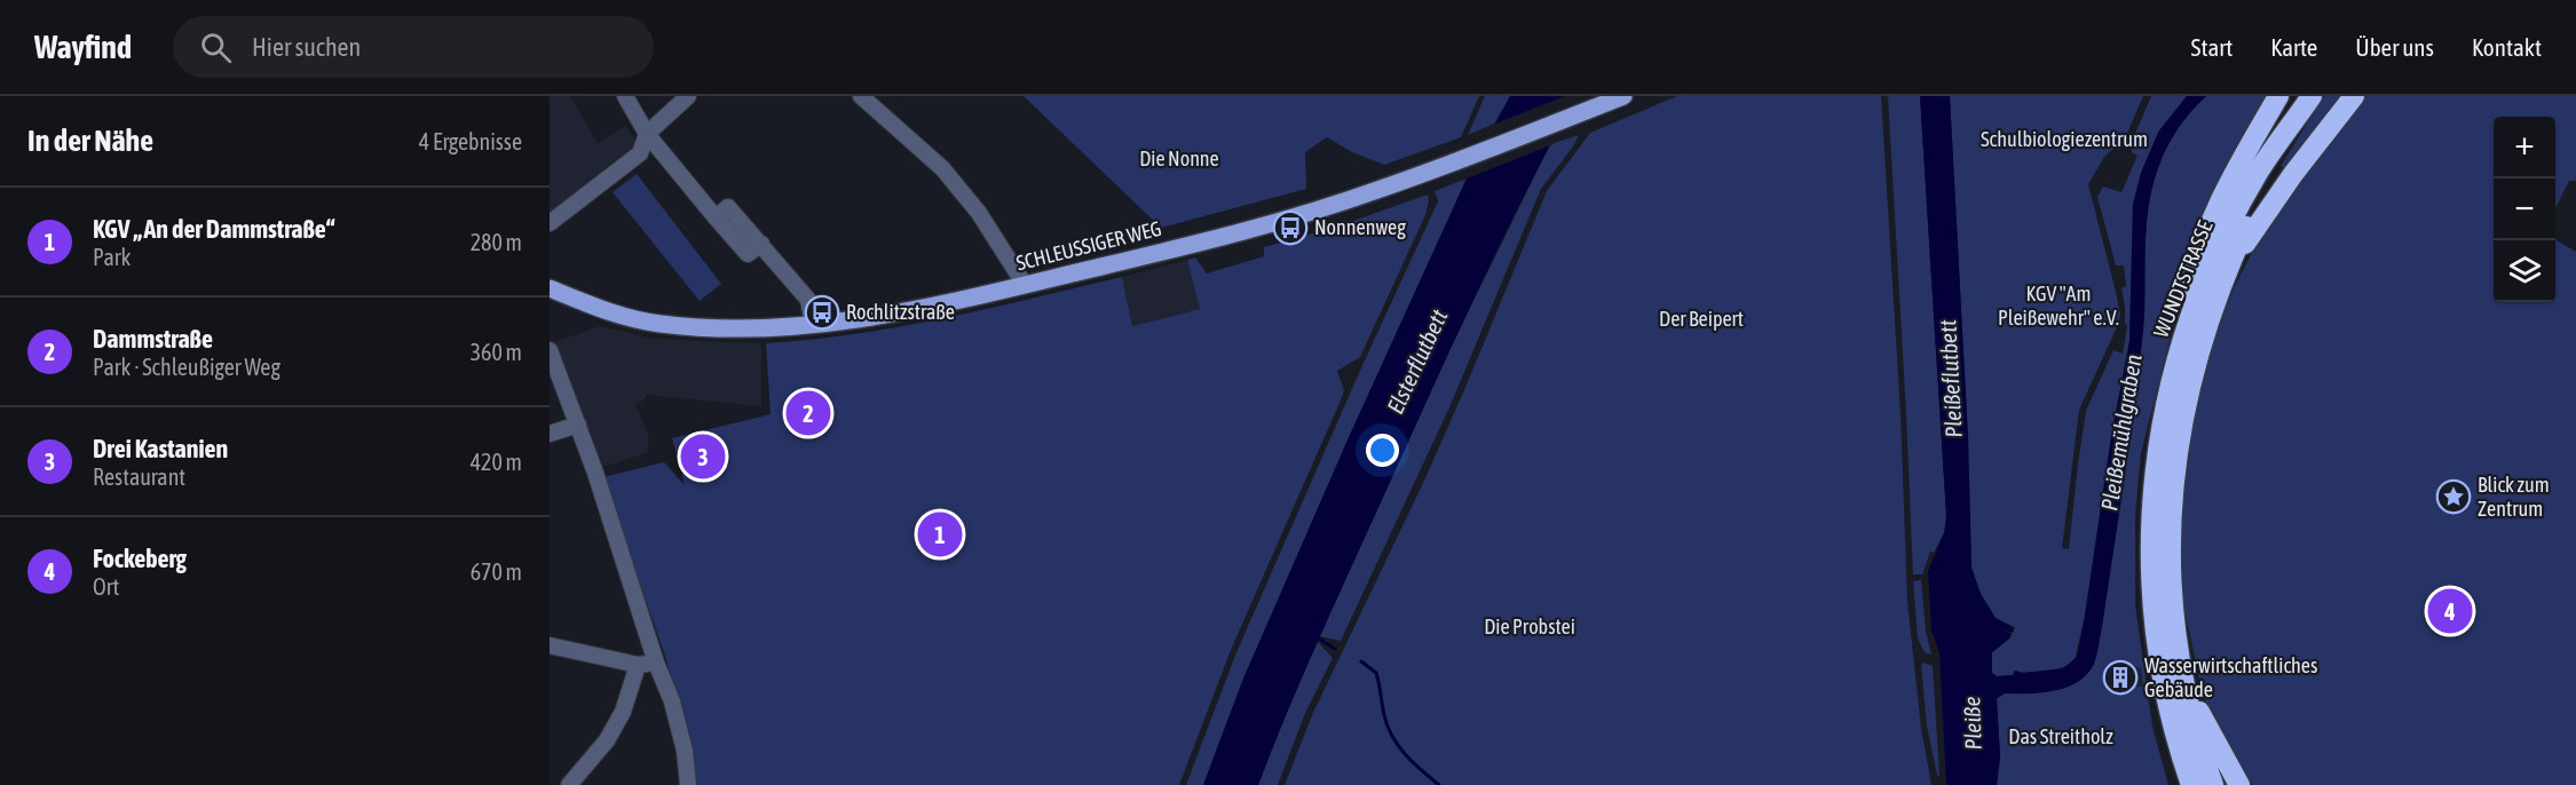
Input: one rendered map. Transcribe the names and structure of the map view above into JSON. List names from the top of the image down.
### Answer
{
  "streets": {
    "highway": ["WUNDTSTRASSE"],
    "main road": ["SCHLEUSSIGER WEG"]
  },
  "water": [
    "Elsterflutbett",
    "Pleißeflutbett",
    "Pleißemühlgraben",
    "Pleiße"
  ],
  "parks": [
    "Schulbiologiezentrum",
    "Die Nonne",
    "KGV \"Am Pleißewehr\" e.V.",
    "Der Beipert",
    "Die Probstei",
    "Das Streitholz"
  ],
  "places": {
    "bus stop": ["Nonnenweg", "Rochlitzstraße"],
    "place": ["Blick zum Zentrum"],
    "building": ["Wasserwirtschaftliches Gebäude"]
  },
  "page": {
    "header": "Wayfind",
    "search": "Hier suchen",
    "nav": [
      "Start",
      "Karte",
      "Über uns",
      "Kontakt"
    ],
    "heading": ["In der Nähe", "4 Ergebnisse"],
    "map_buttons": ["+", "−"],
    "list": [
      {
        "mark": "1",
        "name": "KGV „An der Dammstraße“",
        "note": "Park",
        "value": "280 m"
      },
      {
        "mark": "2",
        "name": "Dammstraße",
        "note": "Park · Schleußiger Weg",
        "value": "360 m"
      },
      {
        "mark": "3",
        "name": "Drei Kastanien",
        "note": "Restaurant",
        "value": "420 m"
      },
      {
        "mark": "4",
        "name": "Fockeberg",
        "note": "Ort",
        "value": "670 m"
      }
    ],
    "pins": [
      "2",
      "3",
      "1",
      "4"
    ]
  }
}
